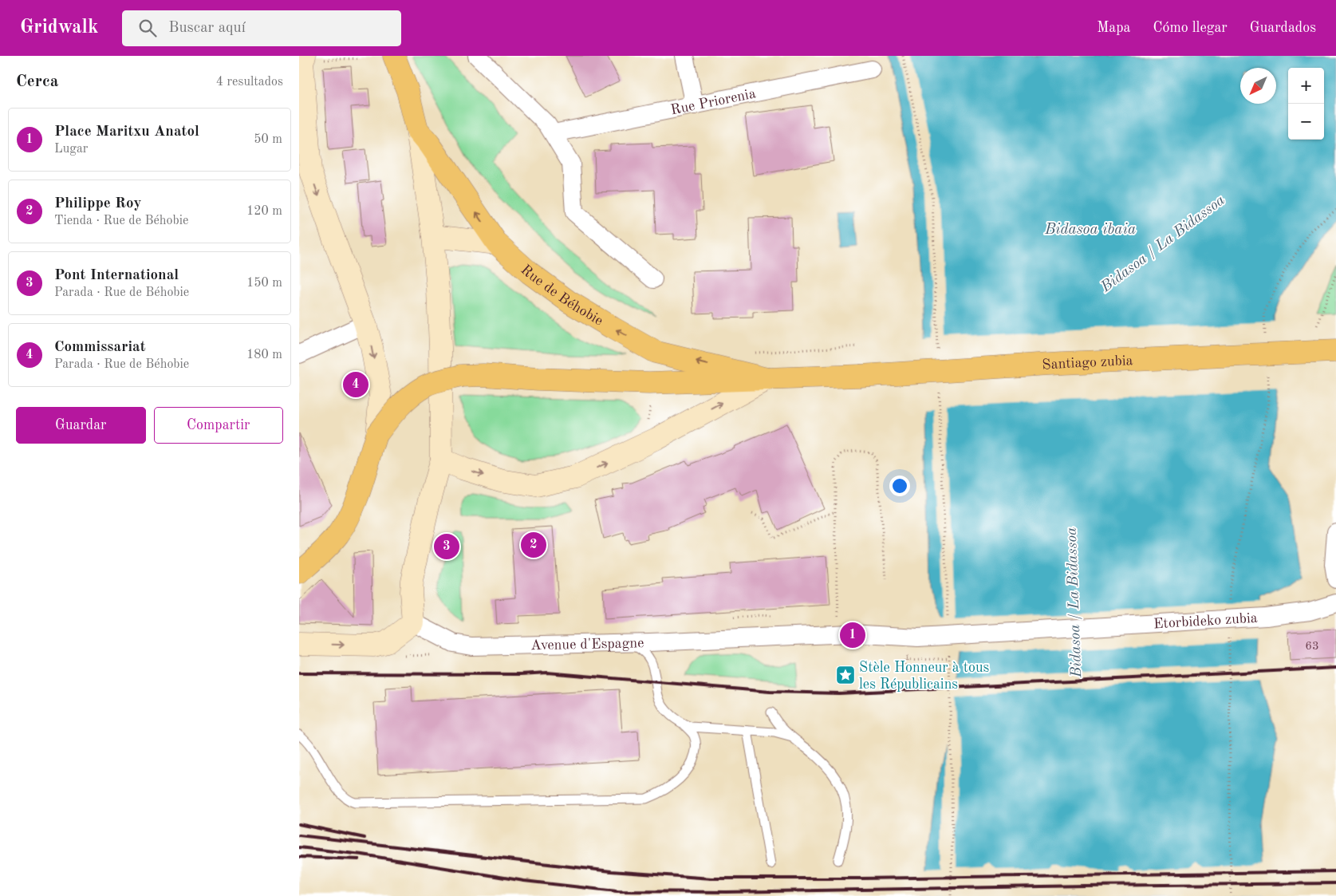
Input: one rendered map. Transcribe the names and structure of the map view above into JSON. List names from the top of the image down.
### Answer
{
  "streets": {
    "main road": ["Rue de Béhobie", "Santiago zubia"],
    "street": ["Rue Priorenia", "Etorbideko zubia", "Avenue d'Espagne"]
  },
  "crossings": [
    ["Rue de Béhobie", "Santiago zubia"],
    ["Rue de Béhobie", "Avenue d'Espagne"],
    ["Etorbideko zubia", "Avenue d'Espagne"]
  ],
  "water": ["Bidasoa ibaia", "Bidasoa / La Bidassoa"],
  "places": {
    "place": ["Stèle Honneur à tous les Républicains"]
  },
  "house_numbers": ["63"],
  "north": "bottom left",
  "page": {
    "header": "Gridwalk",
    "search": "Buscar aquí",
    "nav": ["Mapa", "Cómo llegar", "Guardados"],
    "heading": ["Cerca", "4 resultados"],
    "map_buttons": ["+", "−"],
    "list": [
      {
        "mark": "1",
        "name": "Place Maritxu Anatol",
        "note": "Lugar",
        "value": "50 m"
      },
      {
        "mark": "2",
        "name": "Philippe Roy",
        "note": "Tienda · Rue de Béhobie",
        "value": "120 m"
      },
      {
        "mark": "3",
        "name": "Pont International",
        "note": "Parada · Rue de Béhobie",
        "value": "150 m"
      },
      {
        "mark": "4",
        "name": "Commissariat",
        "note": "Parada · Rue de Béhobie",
        "value": "180 m"
      }
    ],
    "pins": [
      "4",
      "2",
      "3",
      "1"
    ],
    "buttons": ["Guardar", "Compartir"]
  }
}
